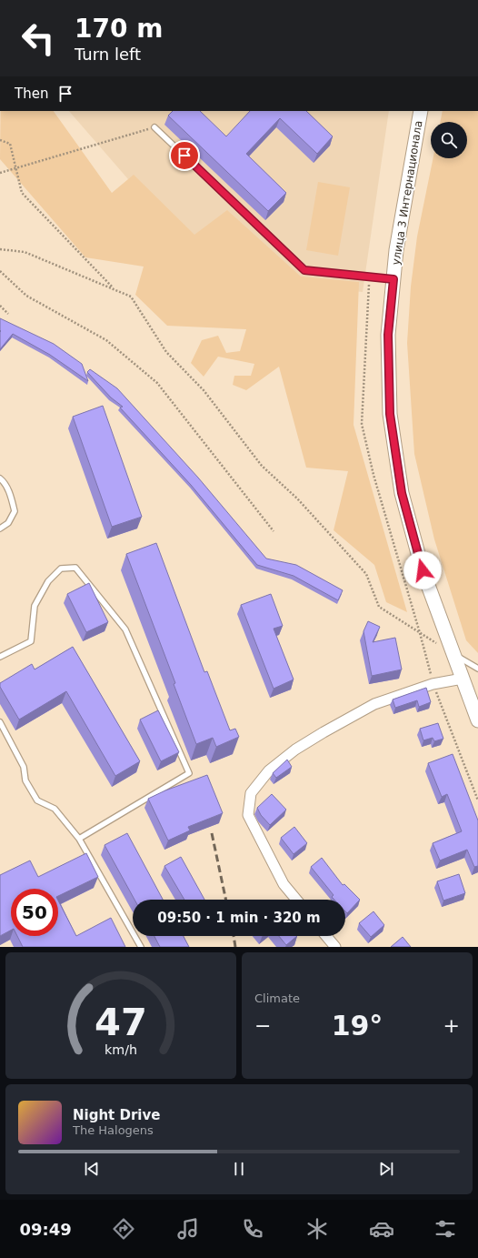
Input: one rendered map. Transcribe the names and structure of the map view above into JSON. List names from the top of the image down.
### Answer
{
  "streets": {
    "main road": ["улица 3 Интернационала"]
  },
  "page": {
    "turn": ["170 m", "Turn left"],
    "then": "Then",
    "limit": "50",
    "trip": "09:50 · 1 min · 320 m",
    "tile": "Climate",
    "heat": ["−", "19°", "+"],
    "song": ["Night Drive", "The Halogens"],
    "tabs": "09:49",
    "gauge": ["47", "km/h"]
  }
}
